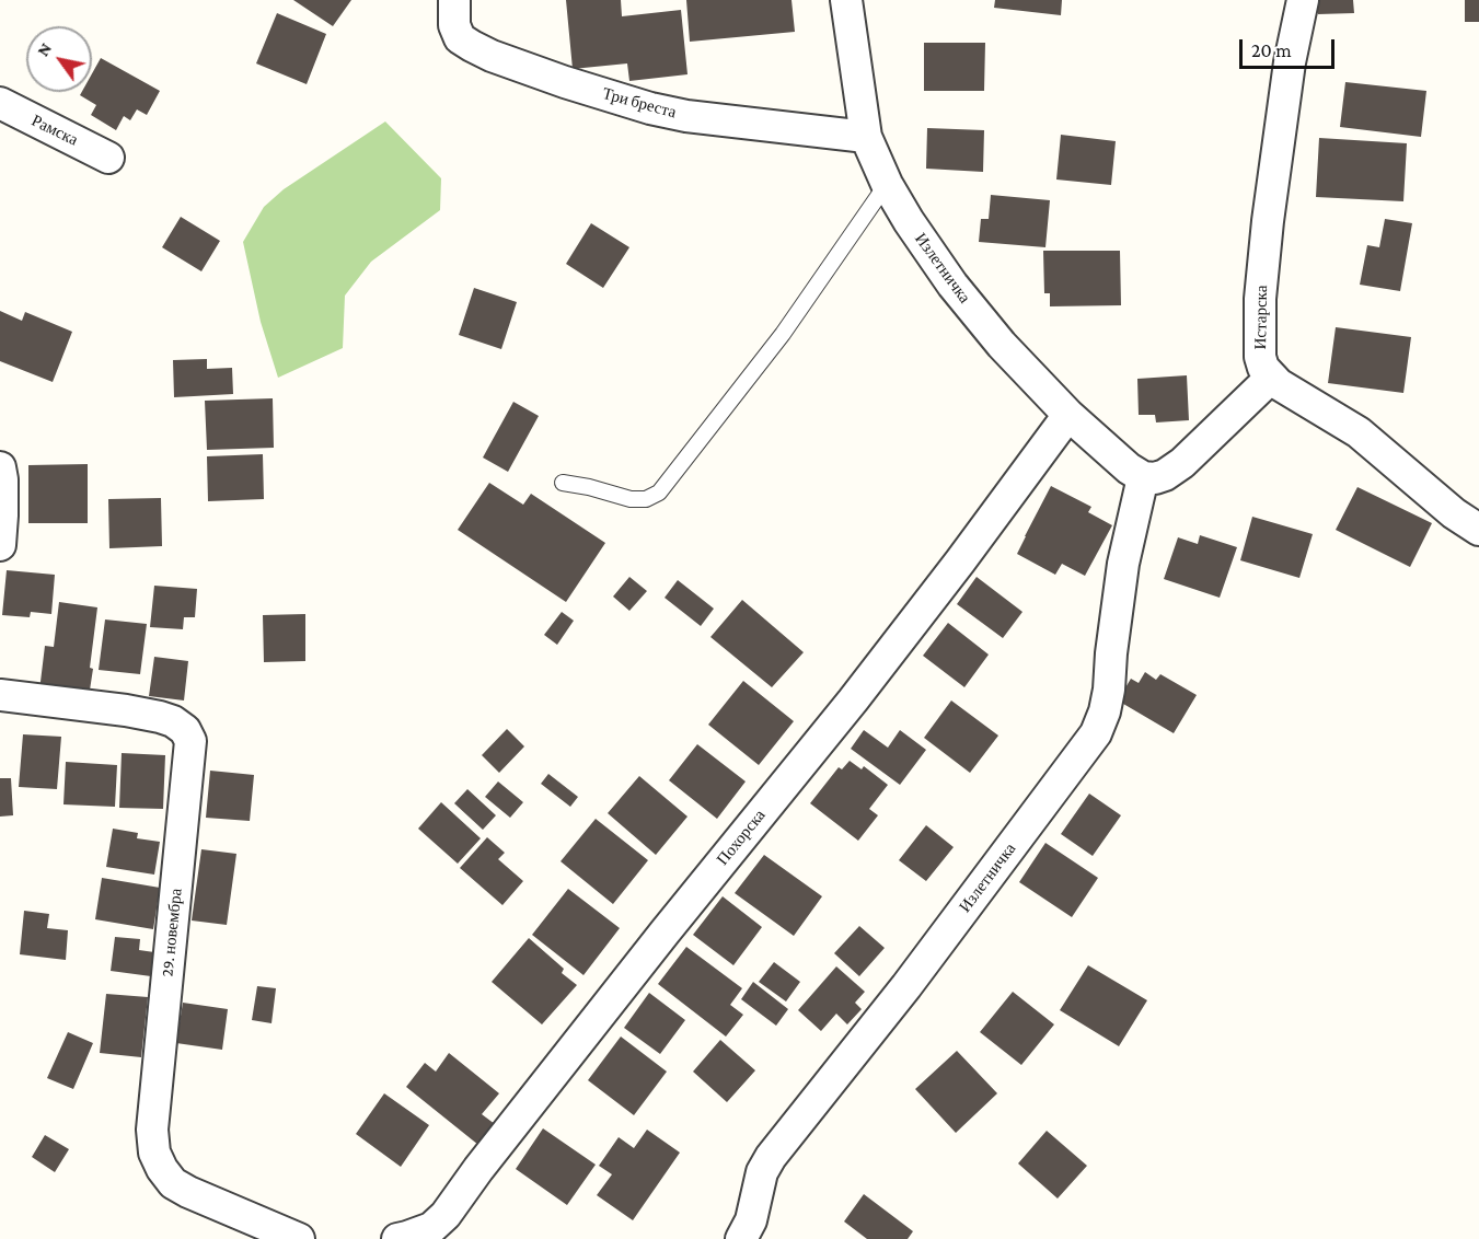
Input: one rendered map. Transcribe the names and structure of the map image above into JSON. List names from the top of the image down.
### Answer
{
  "streets": {
    "street": [
      "Три бреста",
      "Рамска",
      "Излетничка",
      "Истарска",
      "Похорска",
      "29. новембра"
    ]
  },
  "crossings": [
    ["Три бреста", "Излетничка"],
    ["Излетничка", "Похорска"]
  ],
  "scale_bar": "20 m",
  "north": "top left"
}
